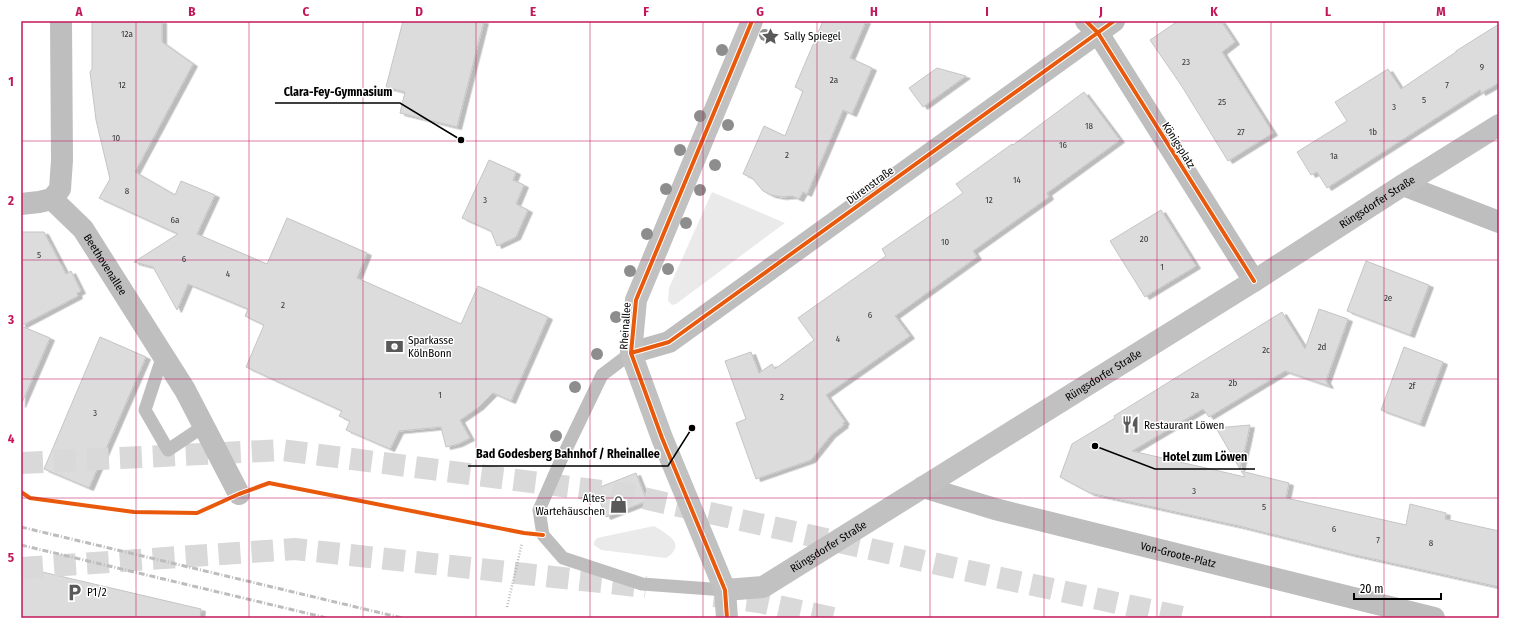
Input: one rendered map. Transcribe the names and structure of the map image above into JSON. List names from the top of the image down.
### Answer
{
  "streets": {
    "street": [
      "Königsplatz",
      "Dürenstraße",
      "Rüngsdorfer Straße",
      "Beethovenallee",
      "Rheinallee",
      "Von-Groote-Platz"
    ]
  },
  "crossings": [
    ["Königsplatz", "Dürenstraße"],
    ["Königsplatz", "Rüngsdorfer Straße"],
    ["Dürenstraße", "Rheinallee"],
    ["Rüngsdorfer Straße", "Rheinallee"],
    ["Rüngsdorfer Straße", "Von-Groote-Platz"]
  ],
  "places": {
    "place": ["Sally Spiegel"],
    "other": ["Clara-Fey-Gymnasium", "Bad Godesberg Bahnhof / Rheinallee", "Hotel zum Löwen"],
    "bank": ["Sparkasse KölnBonn"],
    "restaurant": ["Restaurant Löwen"],
    "shop": ["Altes Wartehäuschen"],
    "parking": ["P1/2"]
  },
  "house_numbers": [
    "12a",
    "23",
    "9",
    "2a",
    "12",
    "7",
    "5",
    "25",
    "3",
    "18",
    "27",
    "1b",
    "10",
    "16",
    "2",
    "1a",
    "14",
    "8",
    "3",
    "12",
    "6a",
    "20",
    "10",
    "5",
    "6",
    "1",
    "4",
    "2e",
    "2",
    "6",
    "4",
    "2d",
    "2c",
    "2b",
    "2f",
    "1",
    "2a",
    "2",
    "3",
    "3",
    "5",
    "6",
    "7",
    "8"
  ],
  "scale_bar": "20 m",
  "grid": {
    "columns": [
      "A",
      "B",
      "C",
      "D",
      "E",
      "F",
      "G",
      "H",
      "I",
      "J",
      "K",
      "L",
      "M"
    ],
    "rows": [
      "1",
      "2",
      "3",
      "4",
      "5"
    ]
  }
}
